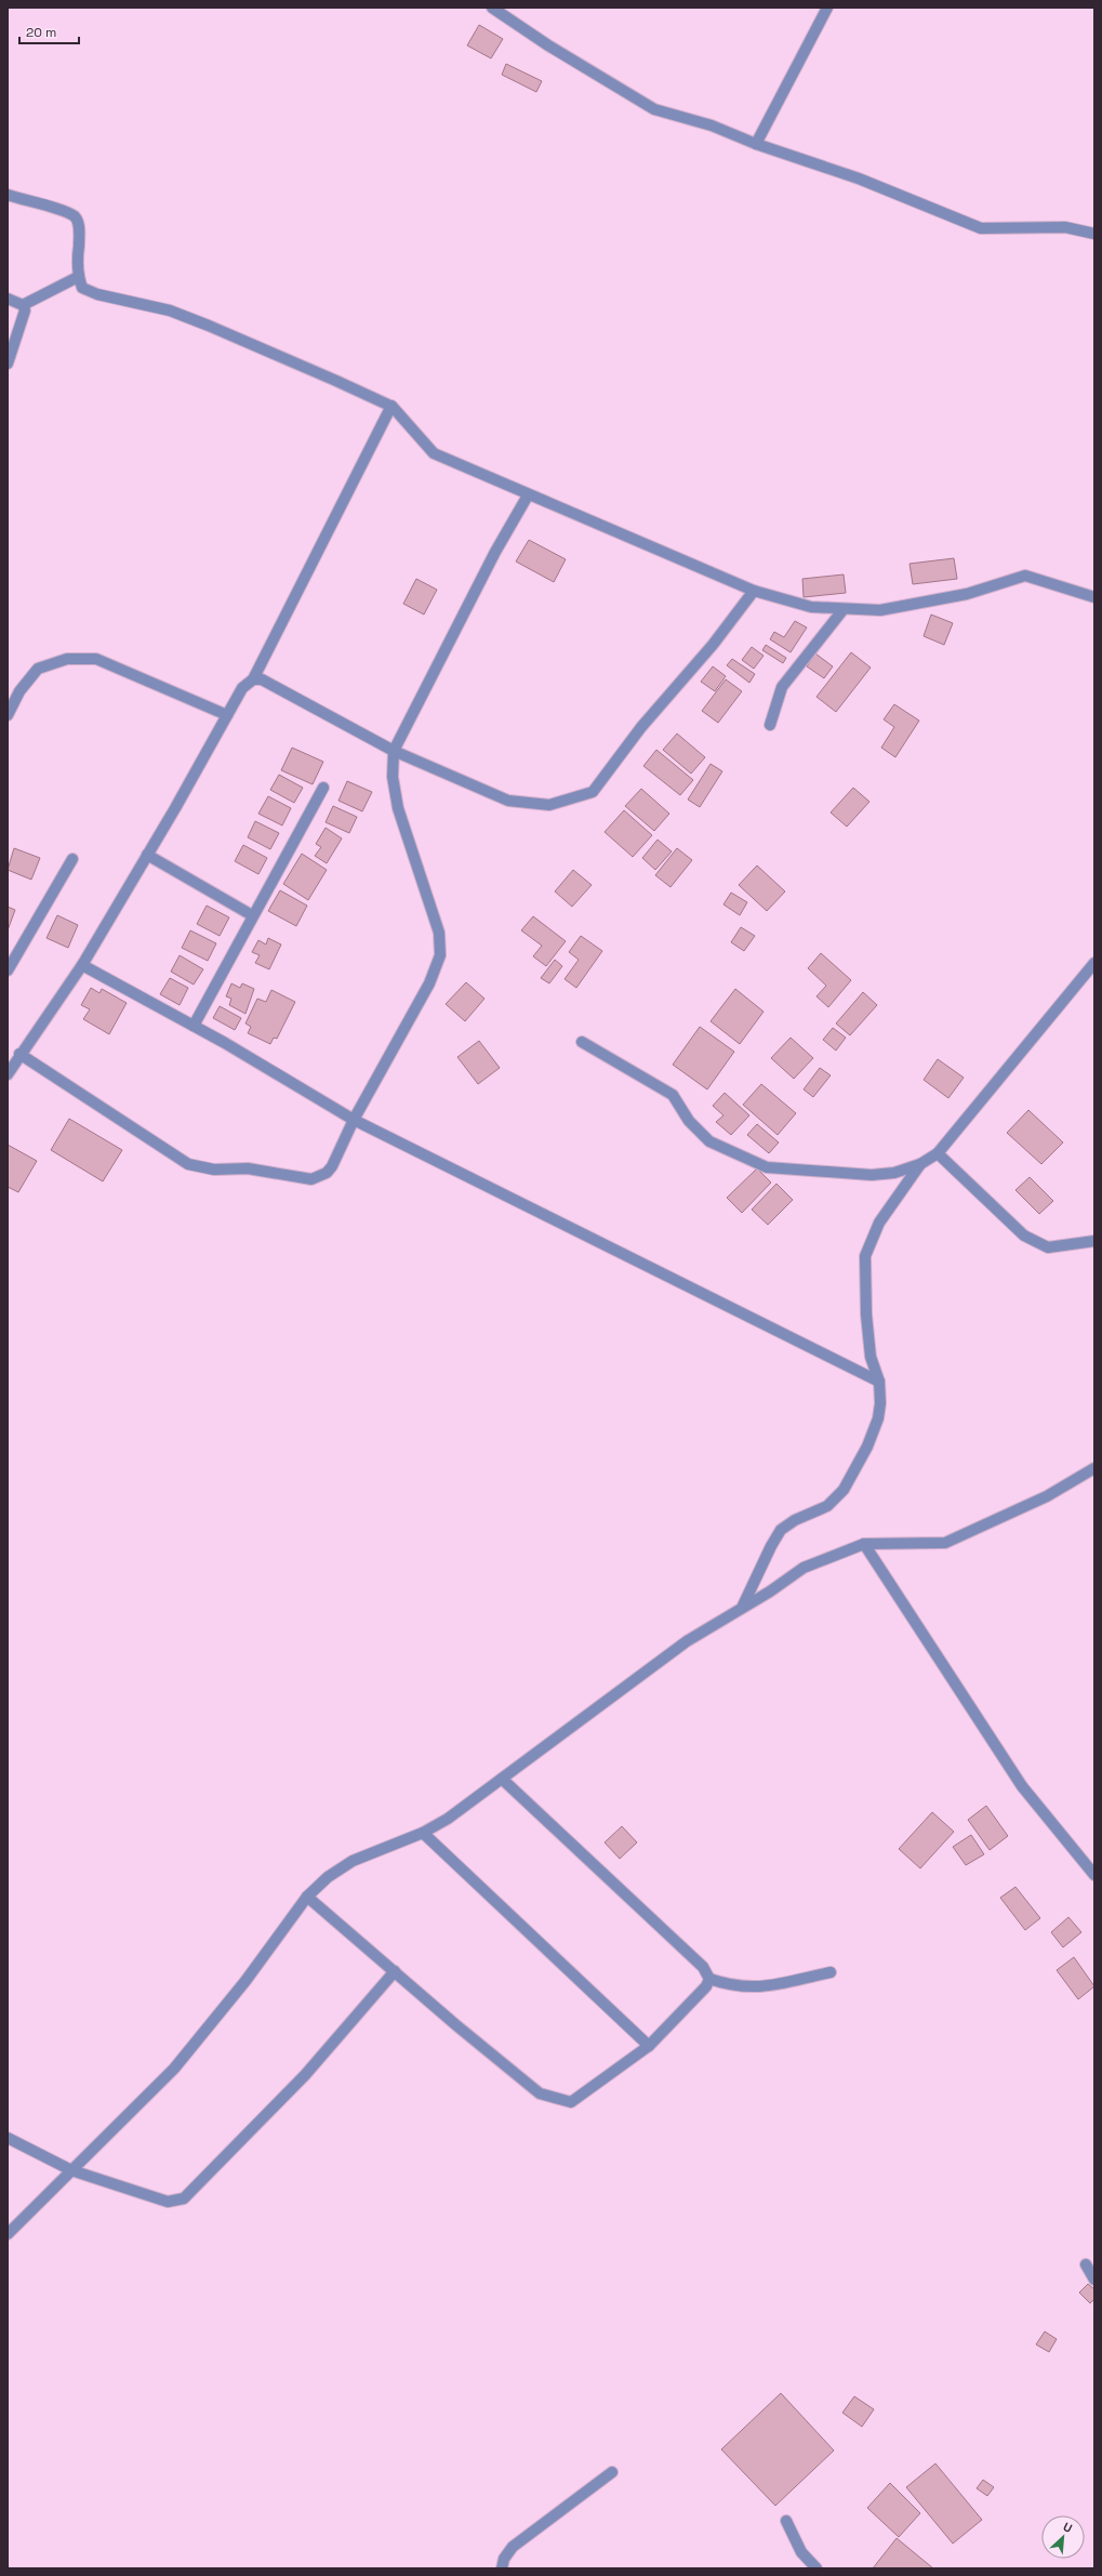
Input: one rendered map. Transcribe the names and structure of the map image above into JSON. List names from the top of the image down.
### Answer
{
  "scale_bar": "20 m",
  "north": "top right"
}
